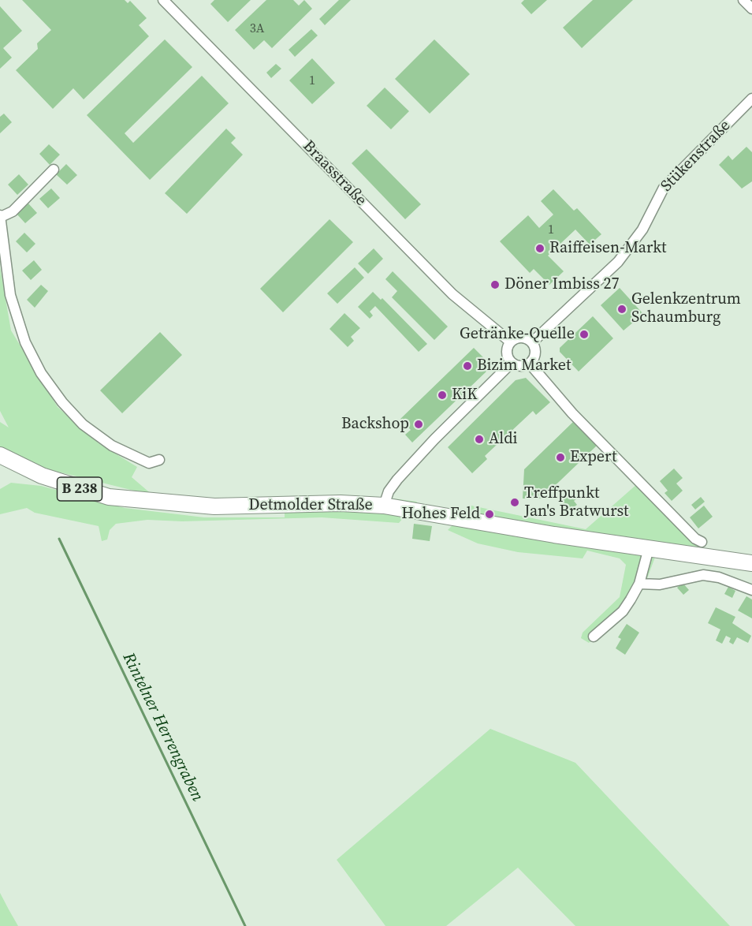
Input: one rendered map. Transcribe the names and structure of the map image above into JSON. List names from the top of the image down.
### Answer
{
  "streets": {
    "main road": ["B 238", "Detmolder Straße"],
    "street": ["Stükenstraße", "Braasstraße"]
  },
  "crossings": [
    ["Stükenstraße", "Braasstraße"]
  ],
  "water": ["Rintelner Herrengraben"],
  "places": [
    "Raiffeisen-Markt",
    "Döner Imbiss 27",
    "Gelenkzentrum Schaumburg",
    "Getränke-Quelle",
    "Bizim Market",
    "KiK",
    "Backshop",
    "Aldi",
    "Expert",
    "Treffpunkt Jan's Bratwurst",
    "Hohes Feld"
  ],
  "house_numbers": ["3A", "1", "1"]
}
